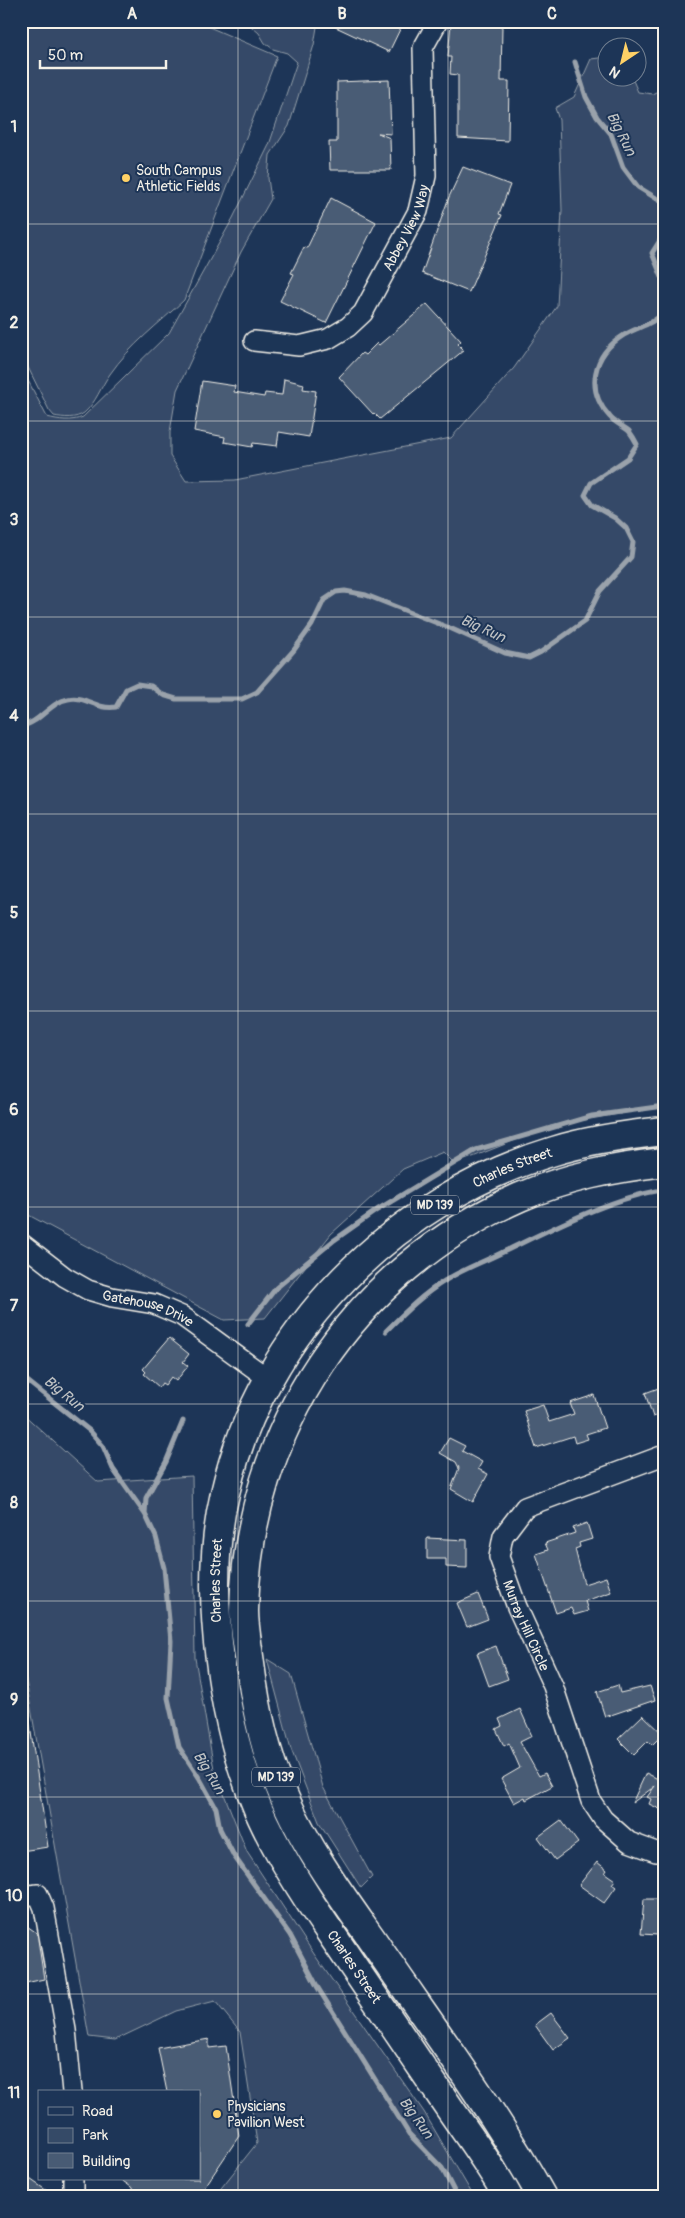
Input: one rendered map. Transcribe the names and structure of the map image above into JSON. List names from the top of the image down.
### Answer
{
  "streets": {
    "main road": ["Charles Street", "MD 139"],
    "street": ["Abbey View Way", "Gatehouse Drive", "Murray Hill Circle"]
  },
  "crossings": [
    ["Charles Street", "Gatehouse Drive"]
  ],
  "water": ["Big Run"],
  "places": ["South Campus Athletic Fields", "Physicians Pavilion West"],
  "legend": ["Road", "Park", "Building"],
  "scale_bar": "50 m",
  "north": "bottom left",
  "grid": {
    "columns": ["A", "B", "C"],
    "rows": [
      "1",
      "2",
      "3",
      "4",
      "5",
      "6",
      "7",
      "8",
      "9",
      "10",
      "11"
    ]
  }
}
